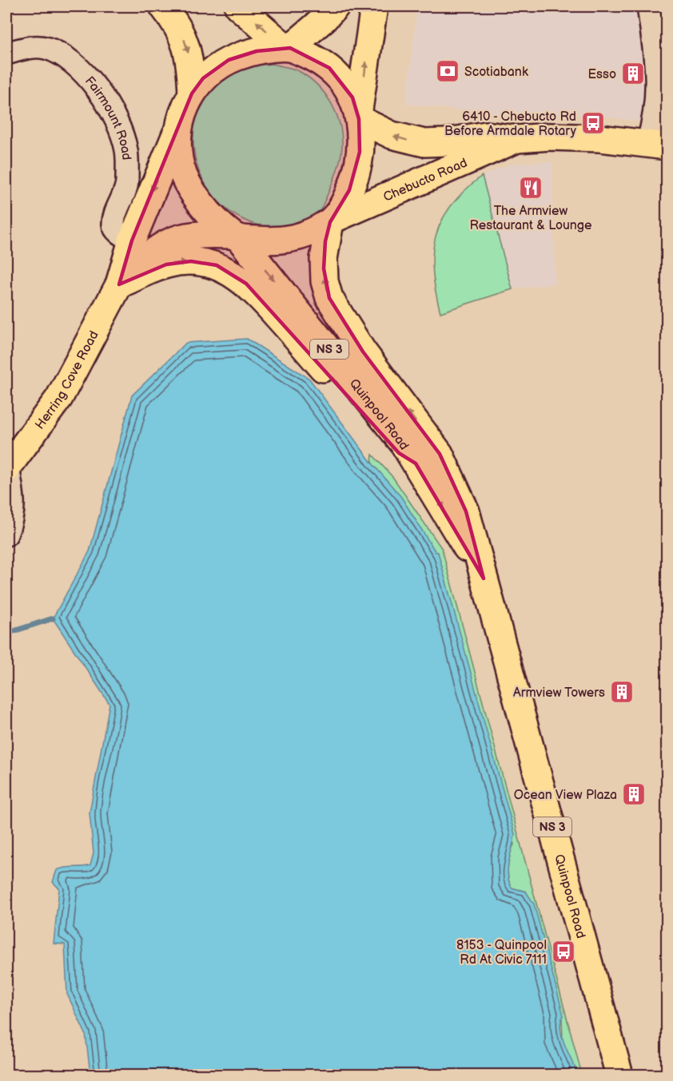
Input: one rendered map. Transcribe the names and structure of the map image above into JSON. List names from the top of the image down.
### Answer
{
  "streets": {
    "main road": [
      "Chebucto Road",
      "NS 3",
      "Herring Cove Road",
      "Quinpool Road"
    ],
    "street": ["Fairmount Road"]
  },
  "crossings": [
    ["Fairmount Road", "Herring Cove Road"],
    ["Chebucto Road", "Herring Cove Road"],
    ["Chebucto Road", "Quinpool Road"],
    ["Herring Cove Road", "Quinpool Road"]
  ],
  "places": {
    "bank": ["Scotiabank"],
    "building": ["Esso", "Armview Towers", "Ocean View Plaza"],
    "bus stop": ["6410 - Chebucto Rd Before Armdale Rotary", "8153 - Quinpool Rd At Civic 7111"],
    "restaurant": ["The Armview Restaurant & Lounge"]
  }
}
